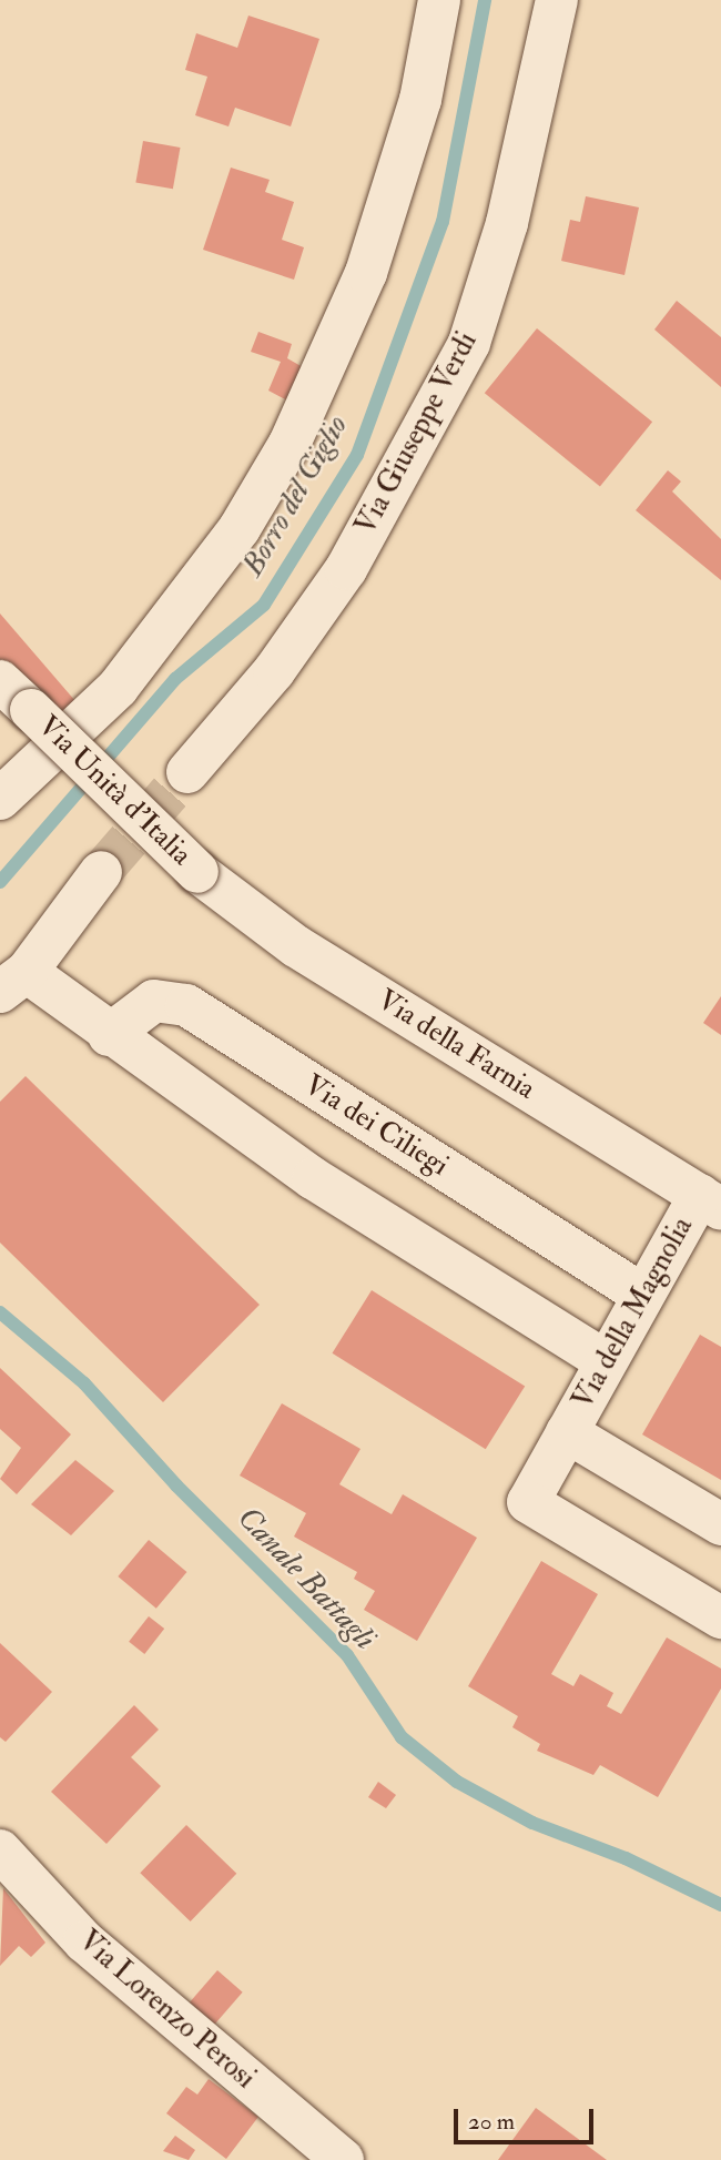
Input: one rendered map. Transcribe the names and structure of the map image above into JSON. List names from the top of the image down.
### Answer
{
  "streets": {
    "street": [
      "Via Giuseppe Verdi",
      "Via Unità d'Italia",
      "Via della Farnia",
      "Via dei Ciliegi",
      "Via della Magnolia",
      "Via Lorenzo Perosi"
    ]
  },
  "crossings": [
    ["Via Unità d'Italia", "Via della Farnia"],
    ["Via della Farnia", "Via della Magnolia"],
    ["Via dei Ciliegi", "Via della Magnolia"]
  ],
  "water": ["Borro del Giglio", "Canale Battagli"],
  "scale_bar": "20 m"
}
